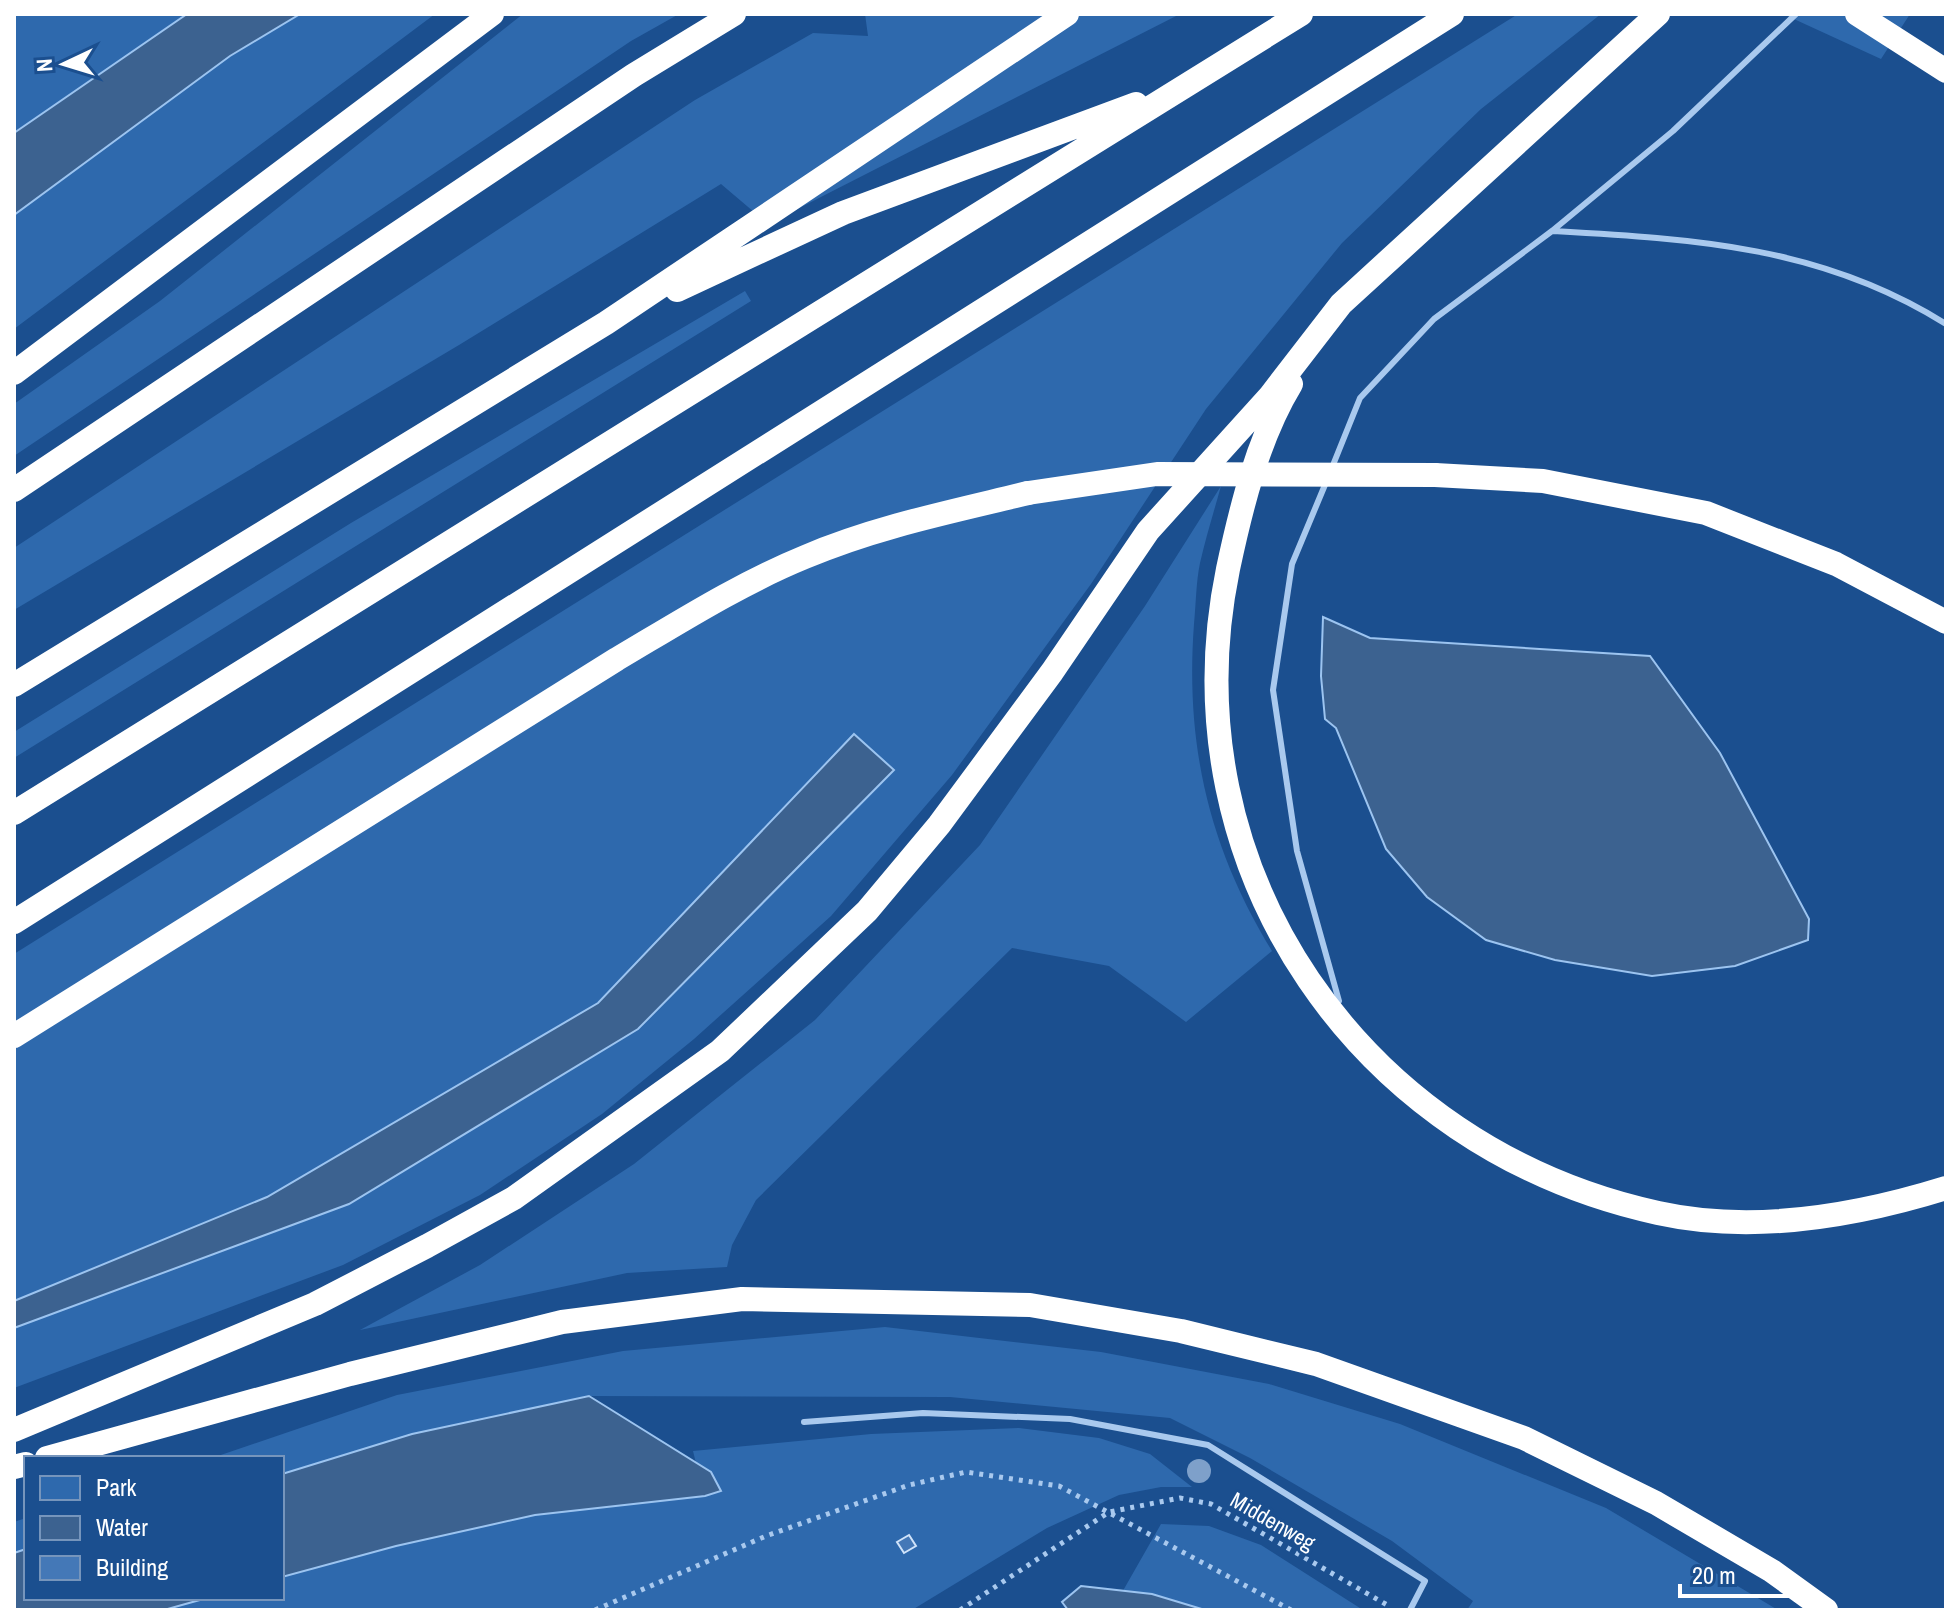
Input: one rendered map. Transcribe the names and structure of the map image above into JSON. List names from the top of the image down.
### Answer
{
  "streets": {
    "path": ["Middenweg"]
  },
  "legend": ["Park", "Water", "Building"],
  "scale_bar": "20 m",
  "north": "left"
}
